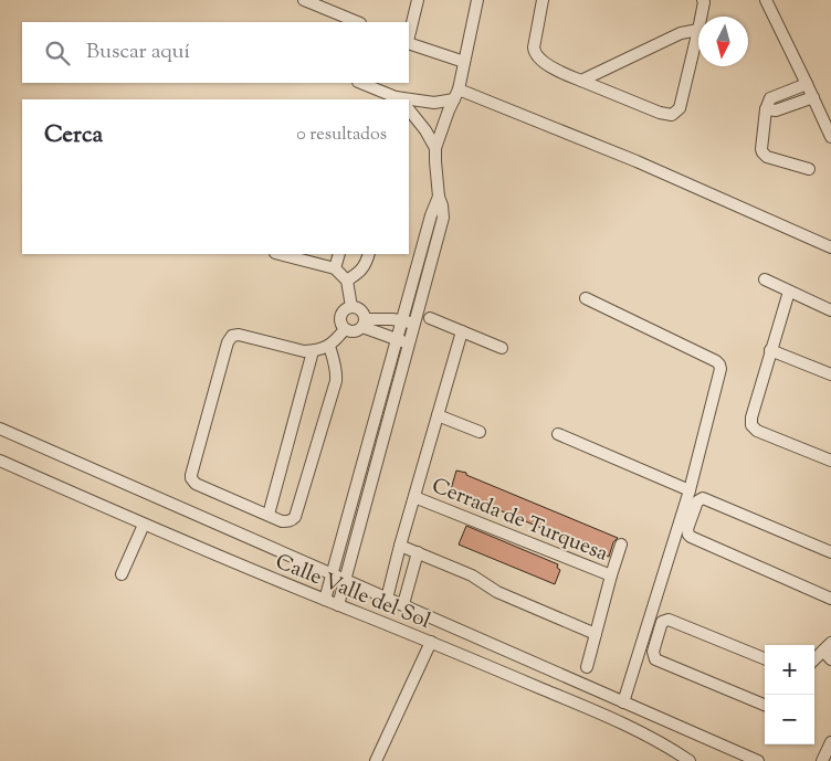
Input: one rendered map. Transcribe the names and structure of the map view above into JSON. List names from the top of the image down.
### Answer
{
  "streets": {
    "street": ["Cerrada de Turquesa", "Calle Valle del Sol"]
  },
  "north": "bottom",
  "page": {
    "search": "Buscar aquí",
    "heading": ["Cerca", "0 resultados"],
    "map_buttons": ["+", "−"]
  }
}
